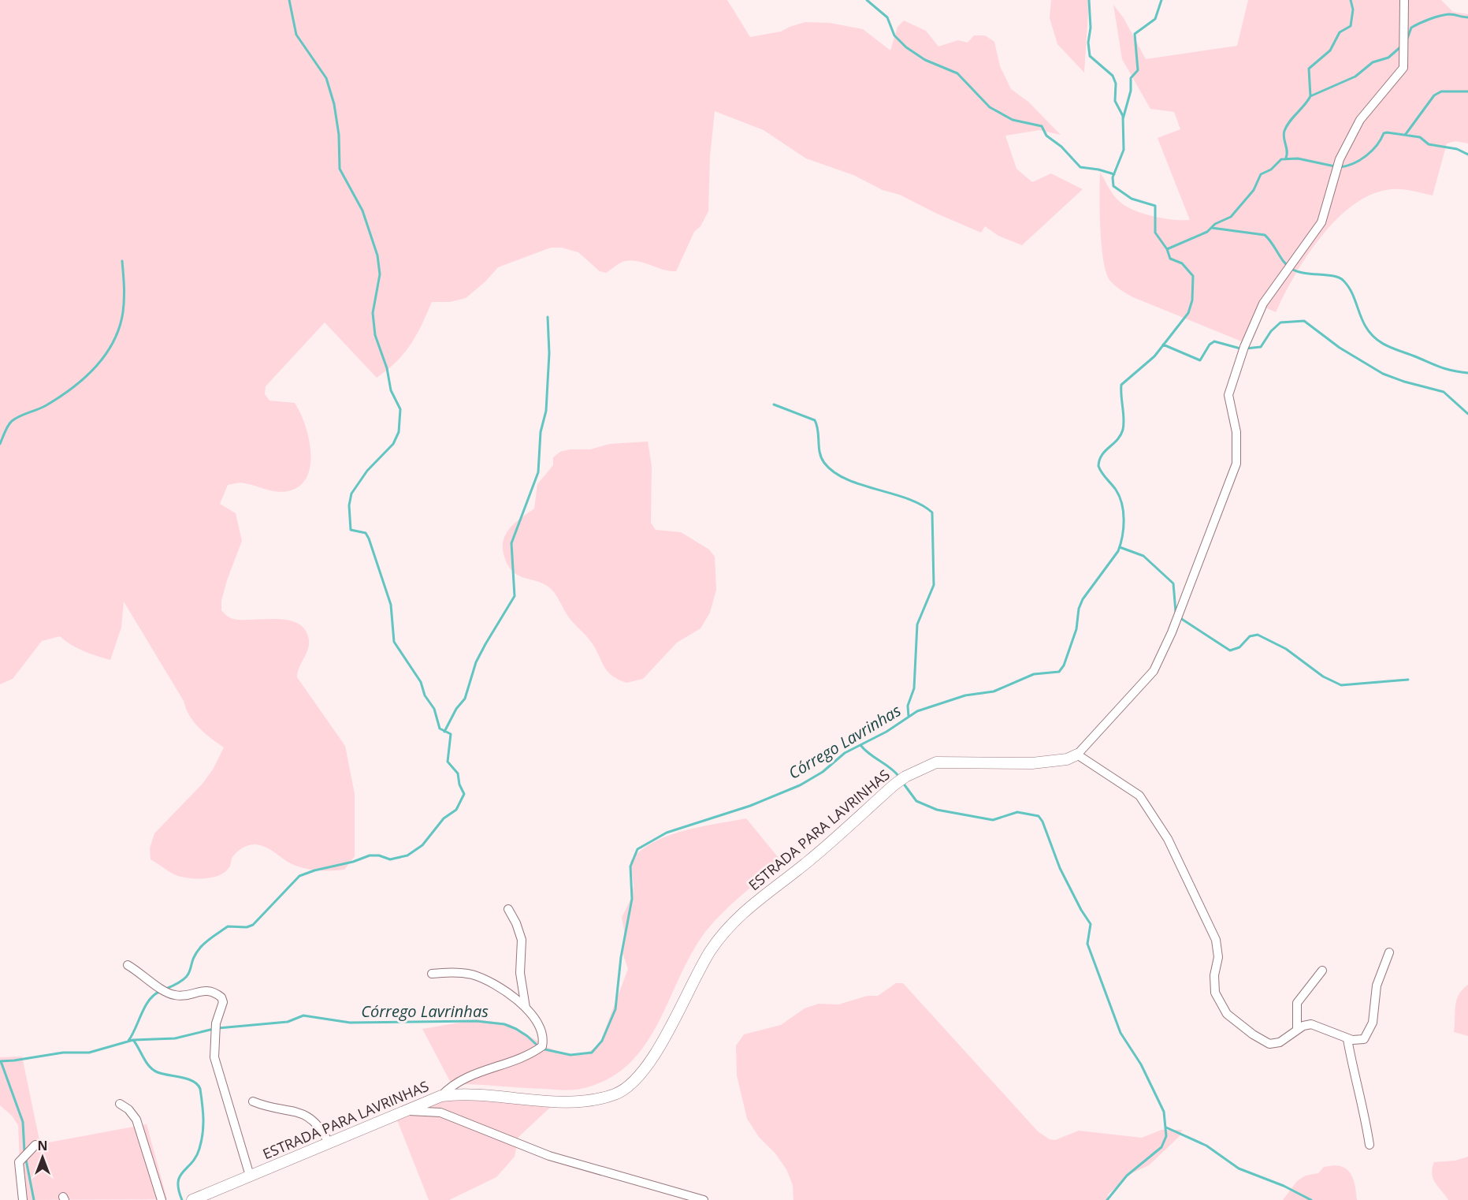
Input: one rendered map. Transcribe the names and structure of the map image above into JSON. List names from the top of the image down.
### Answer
{
  "streets": {
    "street": ["ESTRADA PARA LAVRINHAS"]
  },
  "water": ["Córrego Lavrinhas"],
  "north": "top"
}
